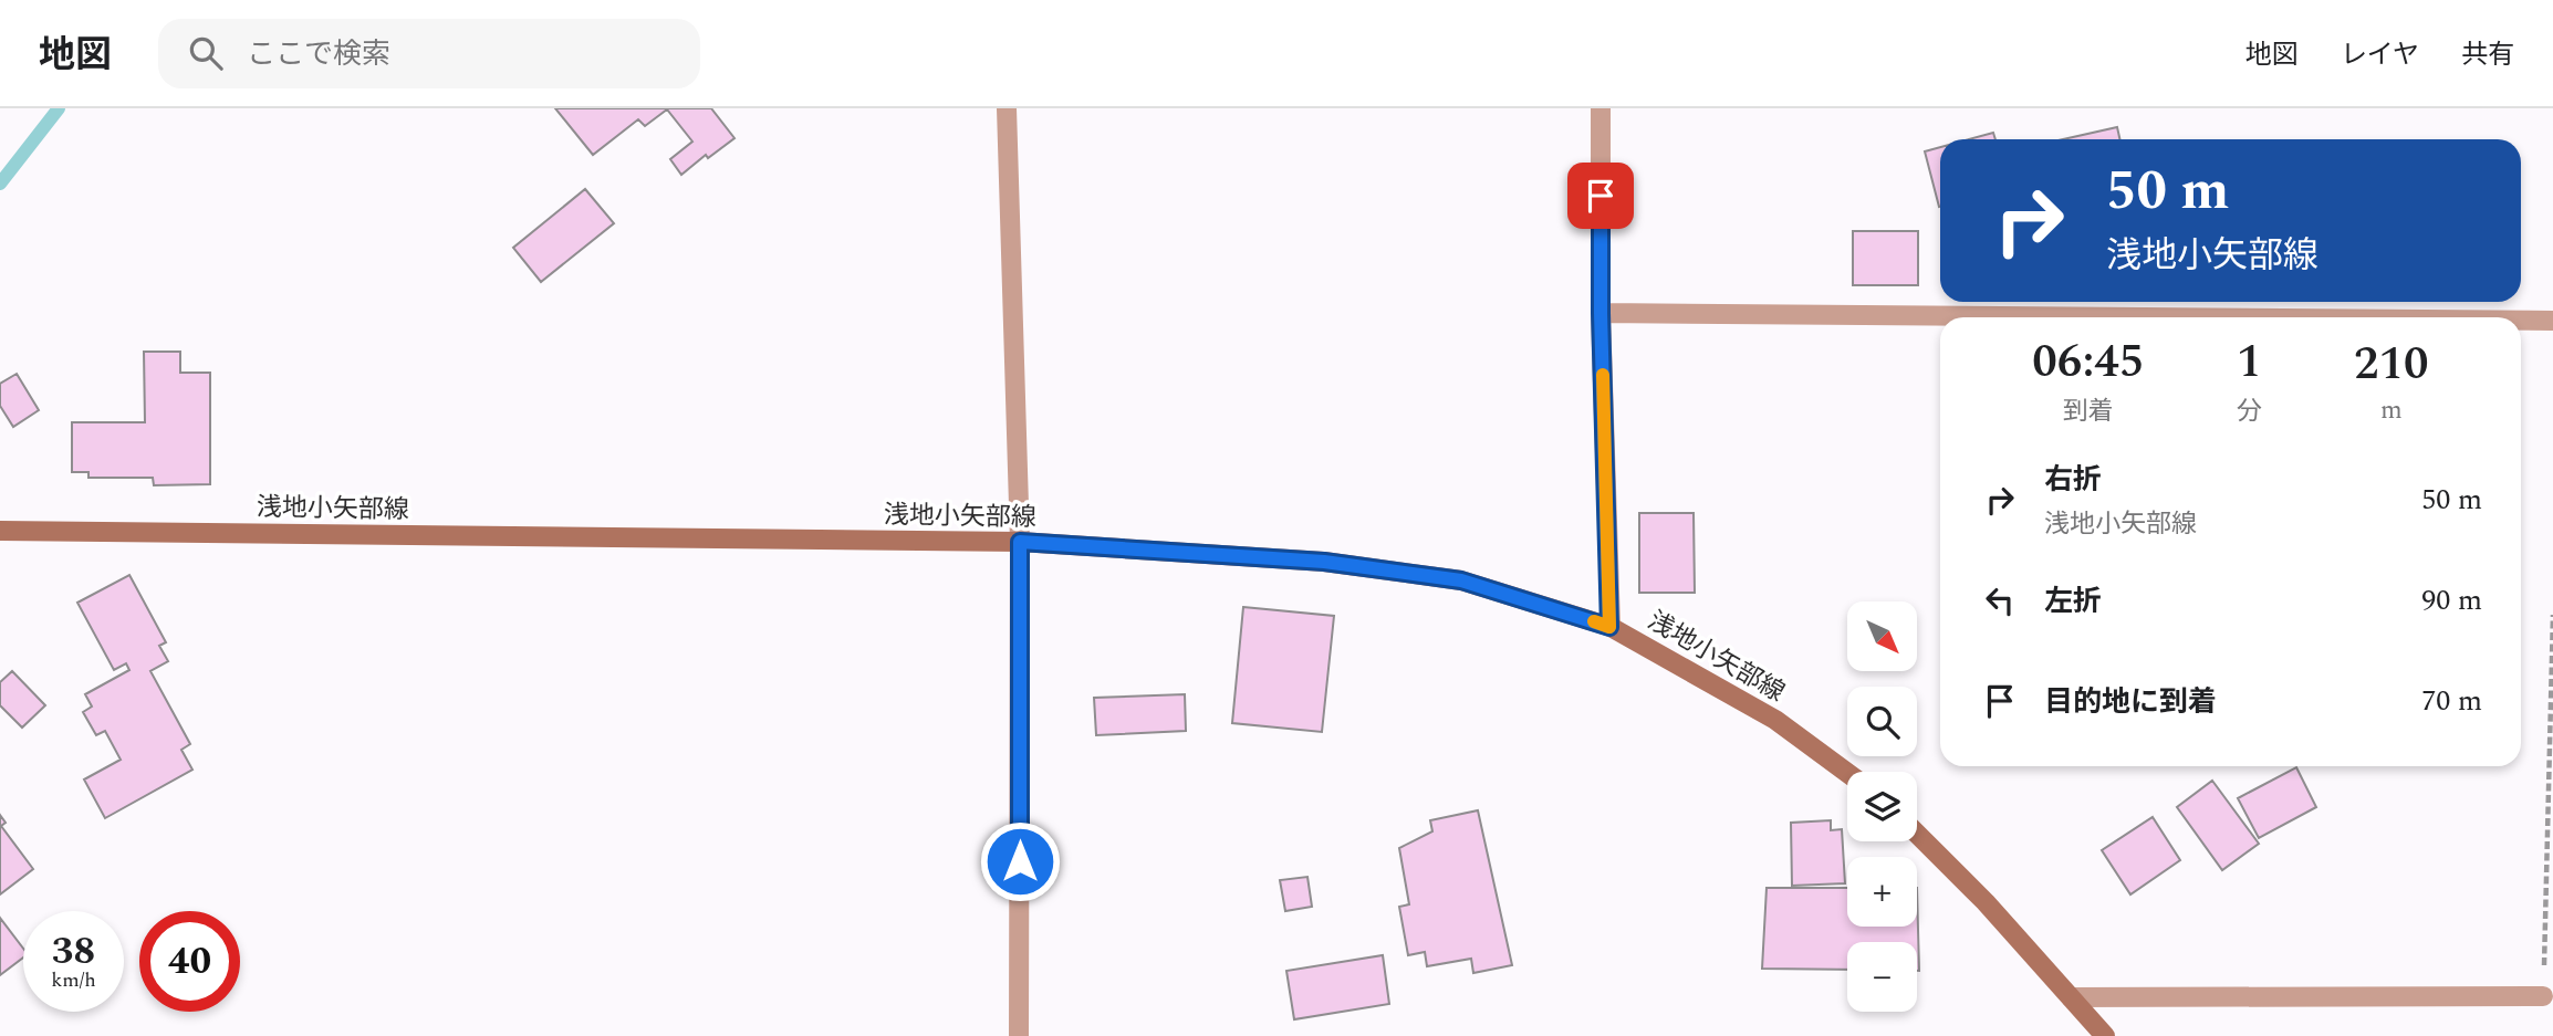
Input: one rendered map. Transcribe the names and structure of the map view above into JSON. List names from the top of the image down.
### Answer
{
  "streets": {
    "main road": ["浅地小矢部線"]
  },
  "north": "bottom right",
  "page": {
    "header": "地図",
    "search": "ここで検索",
    "nav": ["地図", "レイヤ", "共有"],
    "turn": ["50 m", "浅地小矢部線"],
    "eta": [
      "06:45",
      "到着",
      "1",
      "分",
      "210",
      "m"
    ],
    "list": [
      {
        "name": "右折",
        "note": "浅地小矢部線",
        "value": "50 m"
      },
      {
        "name": "左折",
        "value": "90 m"
      },
      {
        "name": "目的地に到着",
        "value": "70 m"
      }
    ],
    "map_buttons": ["+", "−"],
    "speed": "38 km/h",
    "limit": "40"
  }
}
